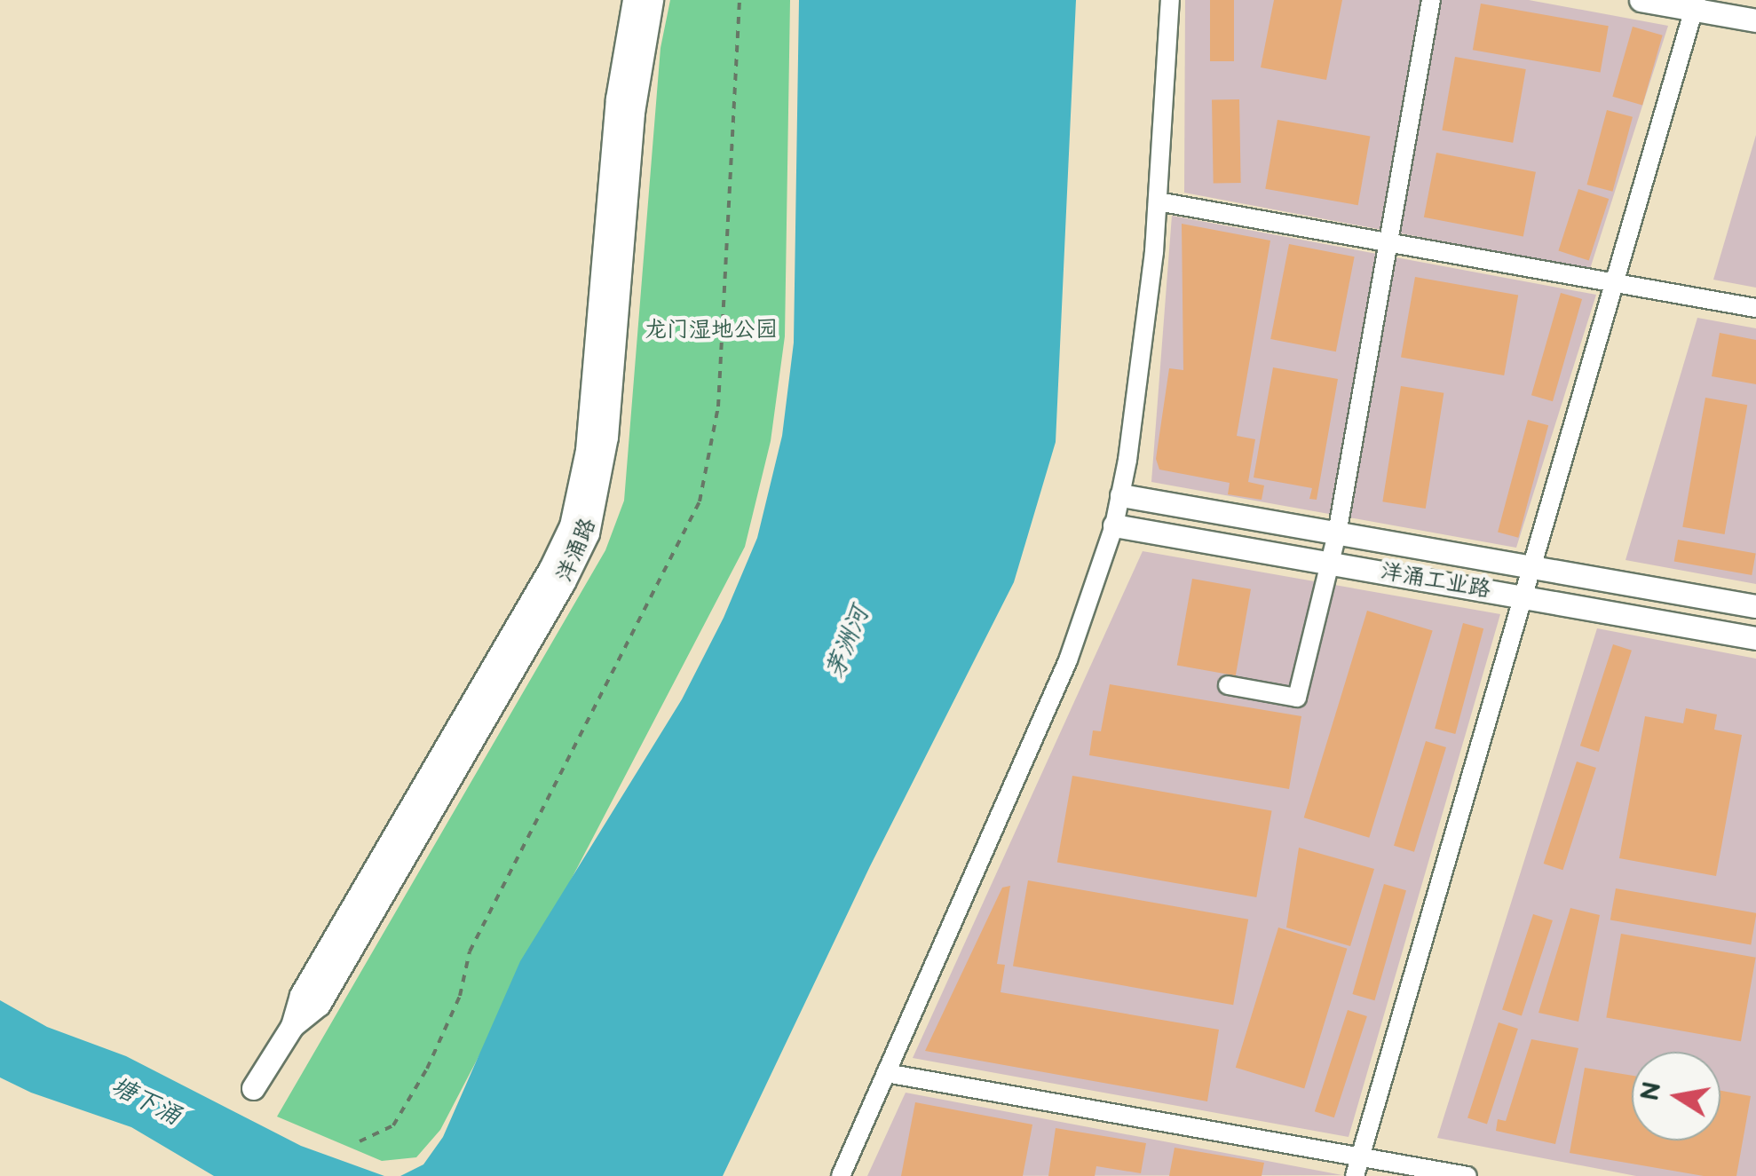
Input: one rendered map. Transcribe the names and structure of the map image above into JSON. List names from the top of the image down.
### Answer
{
  "streets": {
    "street": ["洋涌路", "洋涌工业路"]
  },
  "water": ["茅洲河", "塘下涌"],
  "parks": ["龙门湿地公园"],
  "north": "left"
}
